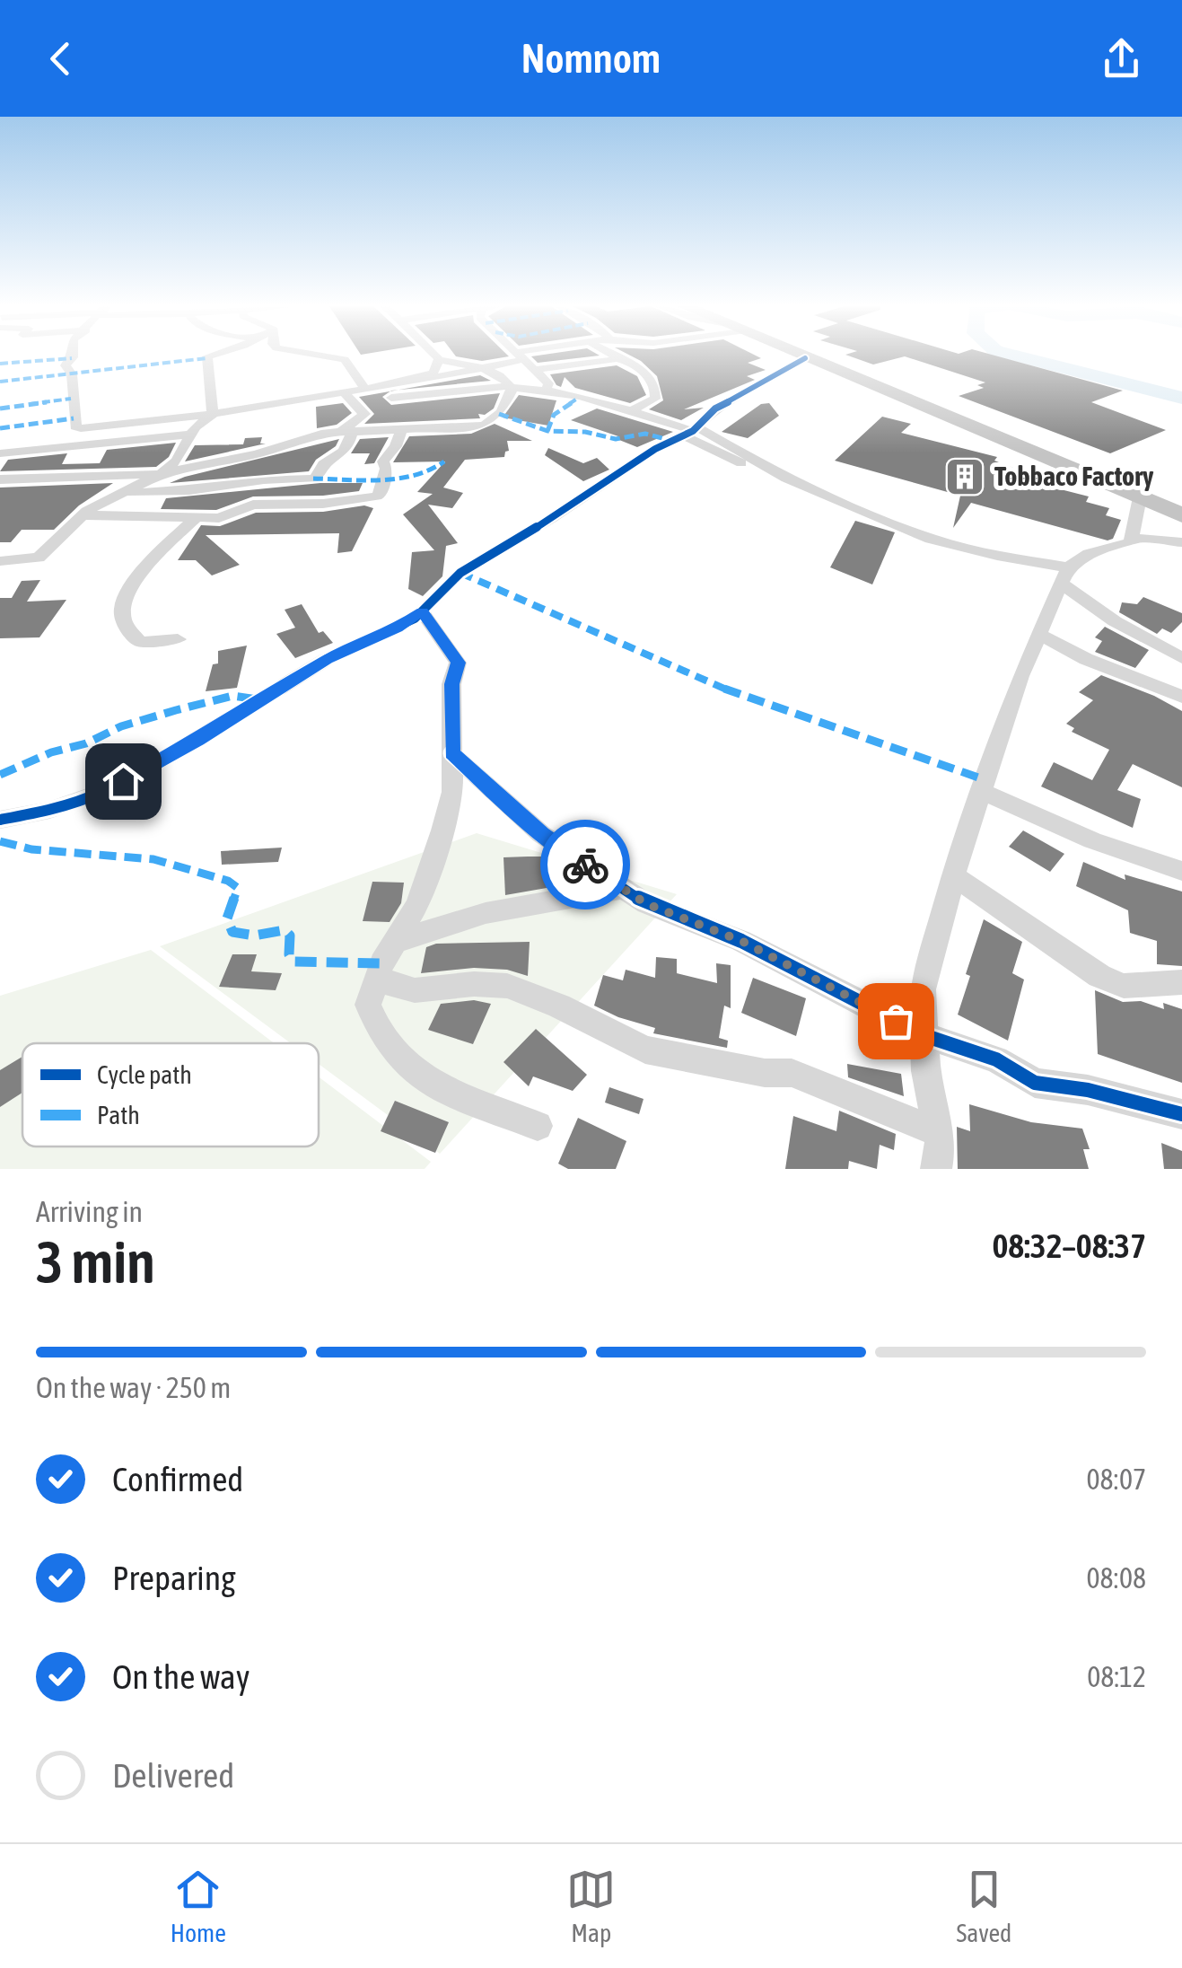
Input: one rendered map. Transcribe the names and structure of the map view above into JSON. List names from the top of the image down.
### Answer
{
  "places": {
    "building": ["Tobbaco Factory"]
  },
  "legend": ["Cycle path", "Path"],
  "page": {
    "header": "Nomnom",
    "heading": ["3 min", "Arriving in", "08:32–08:37"],
    "bar": "On the way · 250 m",
    "list": [
      ["Confirmed", "08:07"],
      ["Preparing", "08:08"],
      ["On the way", "08:12"],
      "Delivered"
    ],
    "tabs": ["Home", "Map", "Saved"]
  }
}
